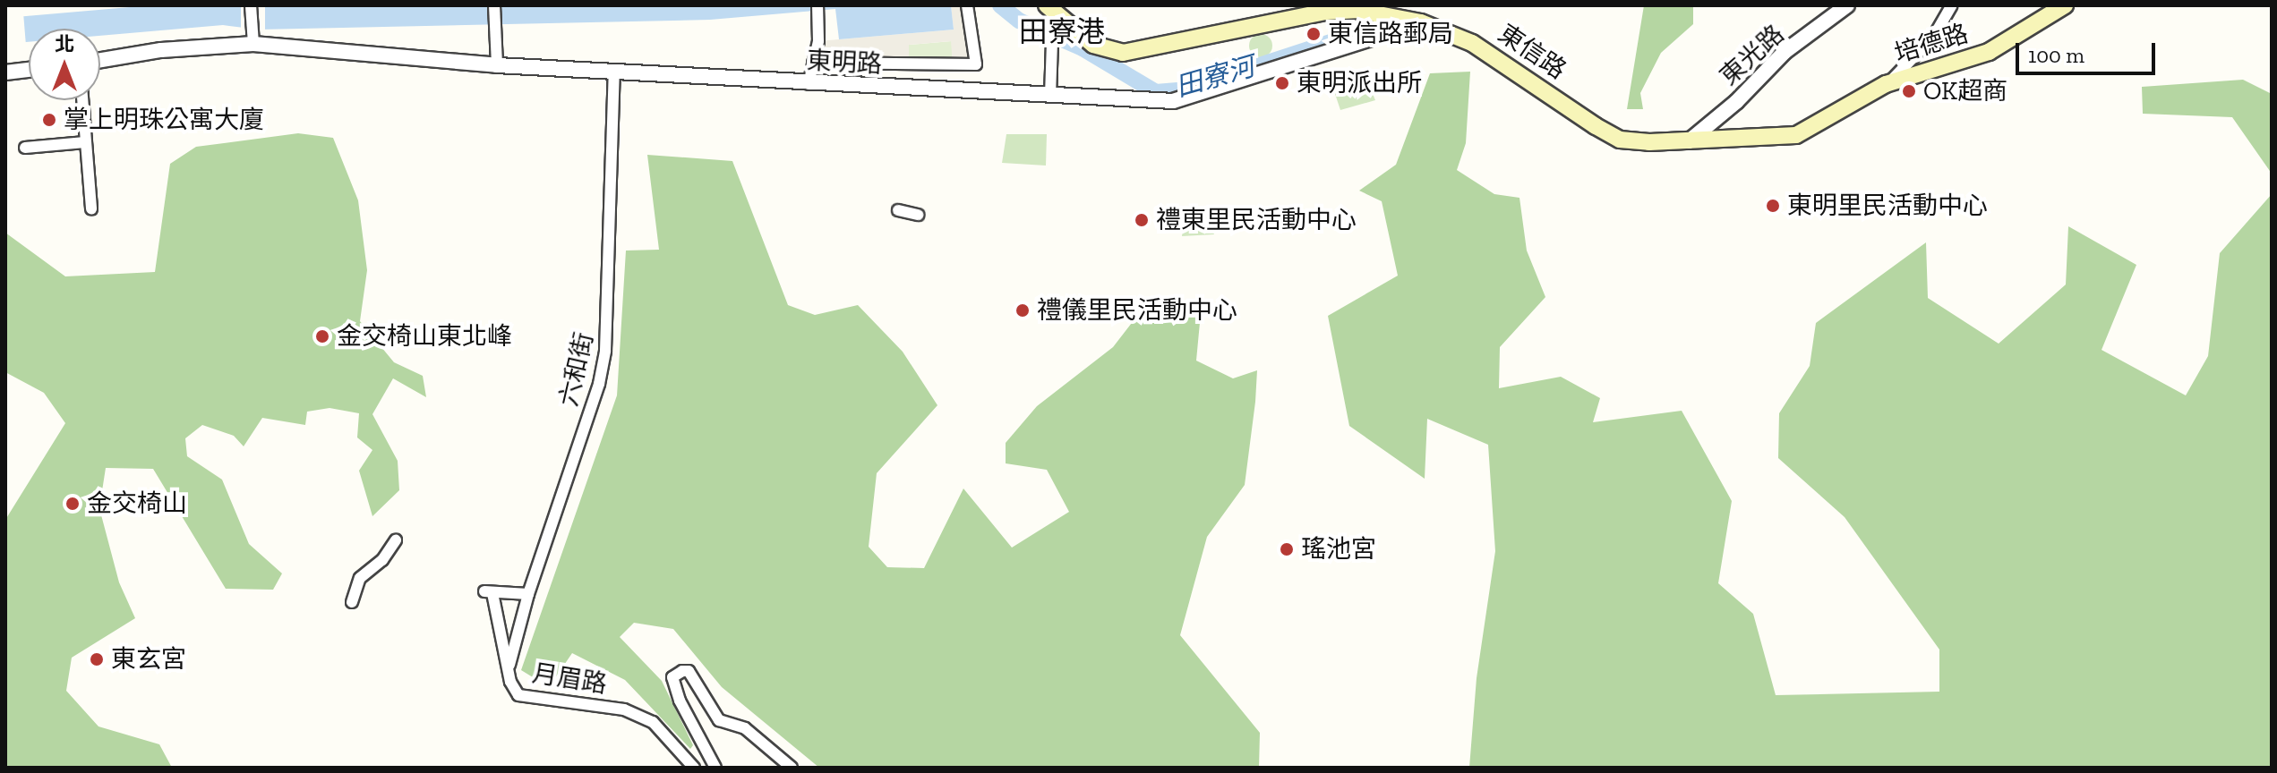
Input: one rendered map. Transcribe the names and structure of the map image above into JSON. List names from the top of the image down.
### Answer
{
  "streets": {
    "main road": ["培德路", "東信路"],
    "street": [
      "東光路",
      "東明路",
      "六和街",
      "月眉路"
    ]
  },
  "crossings": [
    ["培德路", "東信路"],
    ["東信路", "東光路"],
    ["東信路", "東明路"],
    ["東明路", "六和街"],
    ["六和街", "月眉路"]
  ],
  "districts": ["田寮港"],
  "water": ["田寮河"],
  "places": [
    "東信路郵局",
    "東明派出所",
    "OK超商",
    "掌上明珠公寓大廈",
    "東明里民活動中心",
    "禮東里民活動中心",
    "禮儀里民活動中心",
    "金交椅山東北峰",
    "金交椅山",
    "瑤池宮",
    "東玄宮"
  ],
  "scale_bar": "100 m",
  "north": "top"
}
